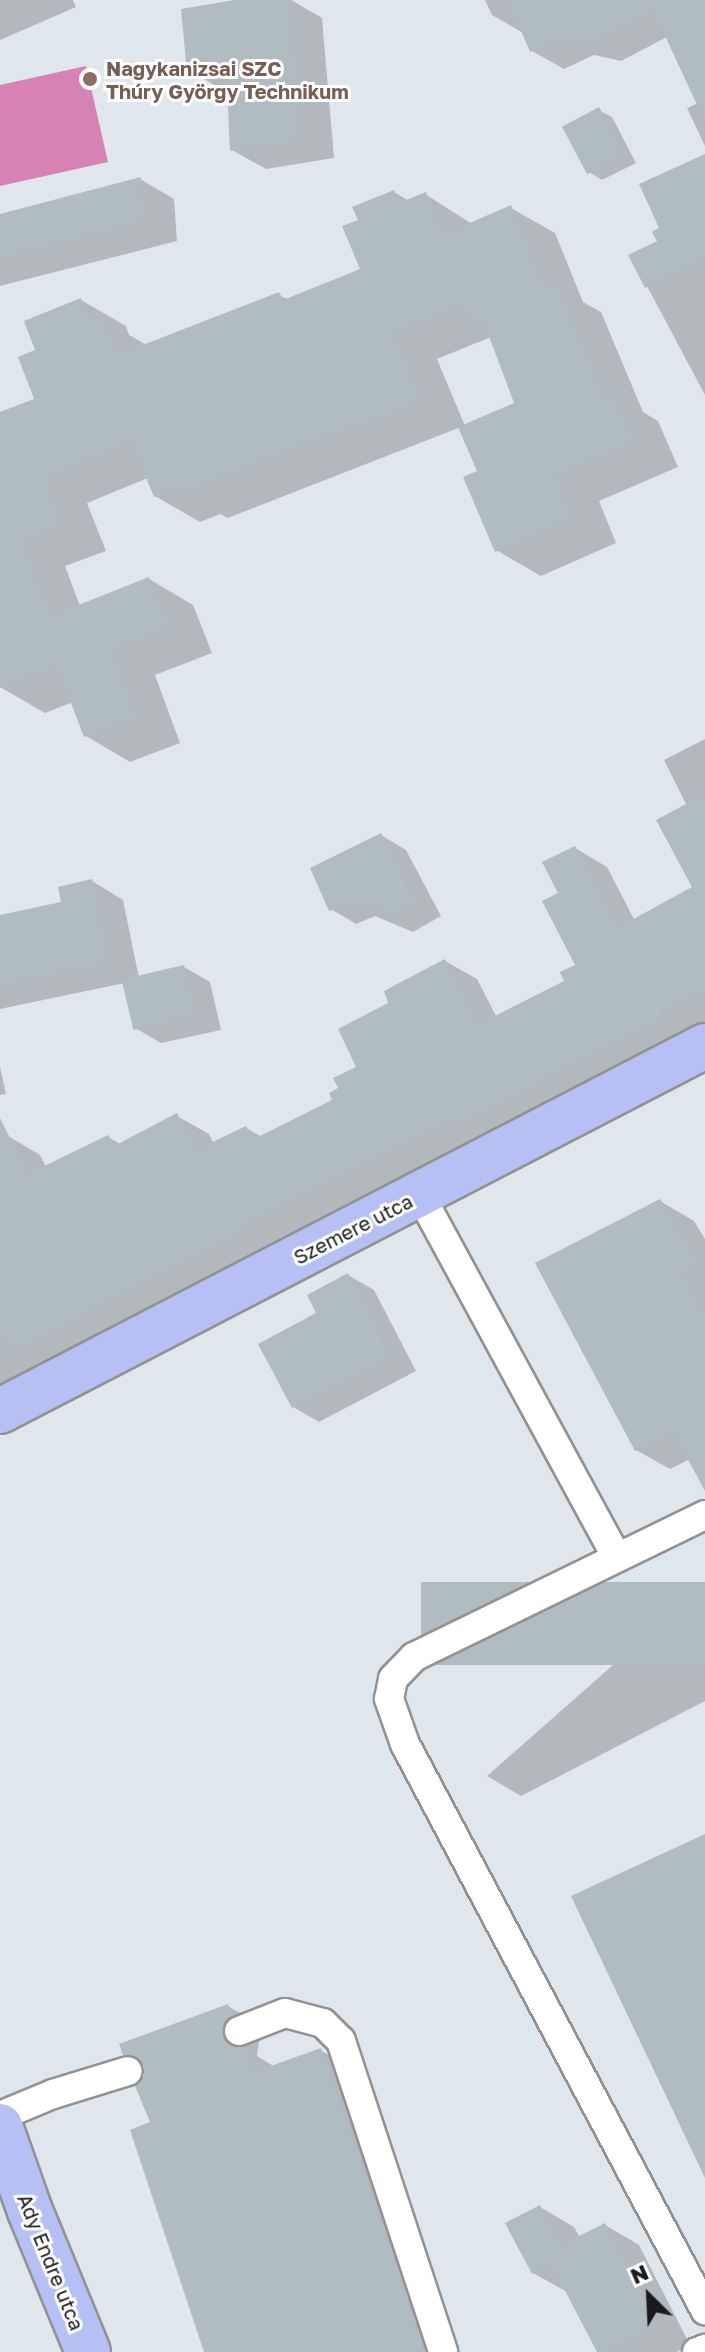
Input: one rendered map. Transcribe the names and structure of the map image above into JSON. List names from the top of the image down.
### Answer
{
  "streets": {
    "main road": ["Szemere utca", "Ady Endre utca"]
  },
  "places": ["Nagykanizsai SZC Thúry György Technikum"],
  "north": "top left"
}
